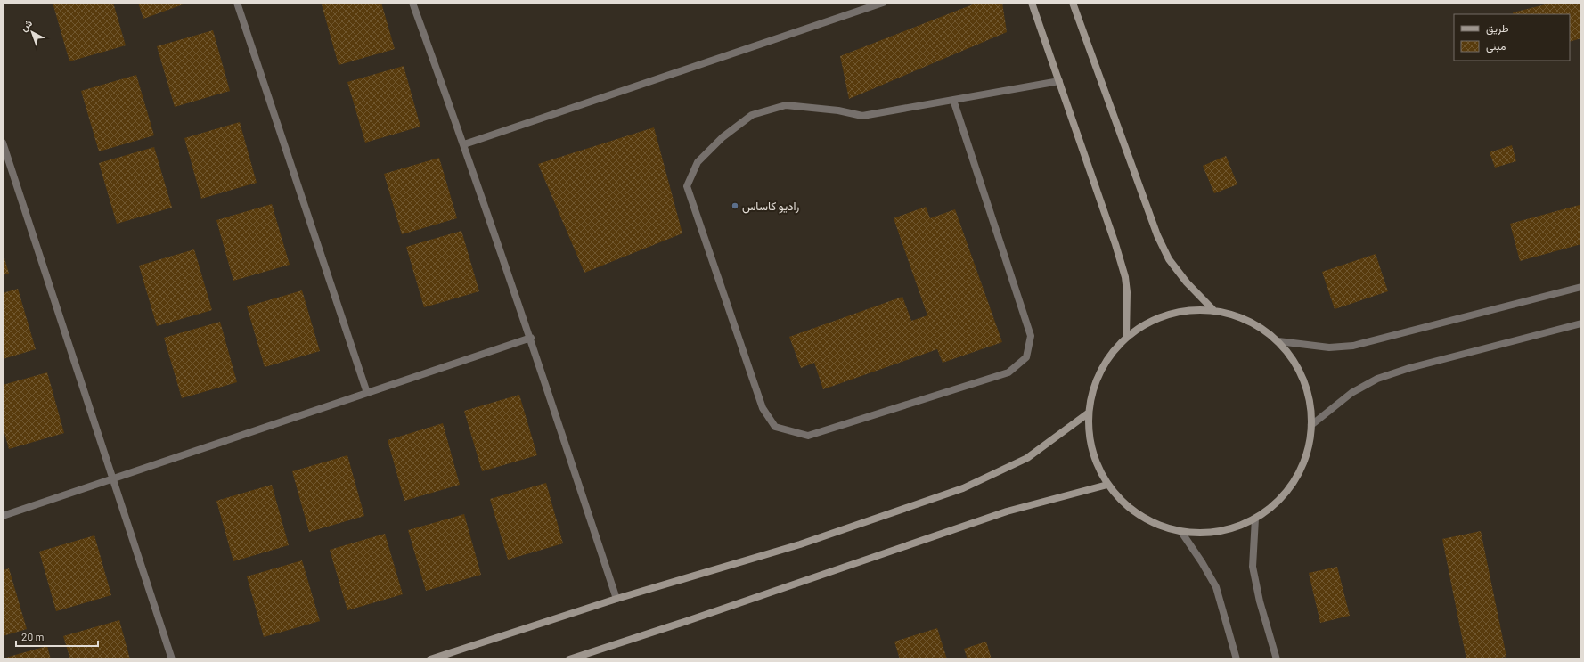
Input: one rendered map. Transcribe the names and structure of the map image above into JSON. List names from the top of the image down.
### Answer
{
  "places": ["راديو كاساس"],
  "legend": ["طريق", "مبنى"],
  "scale_bar": "20 m",
  "north": "top left"
}
